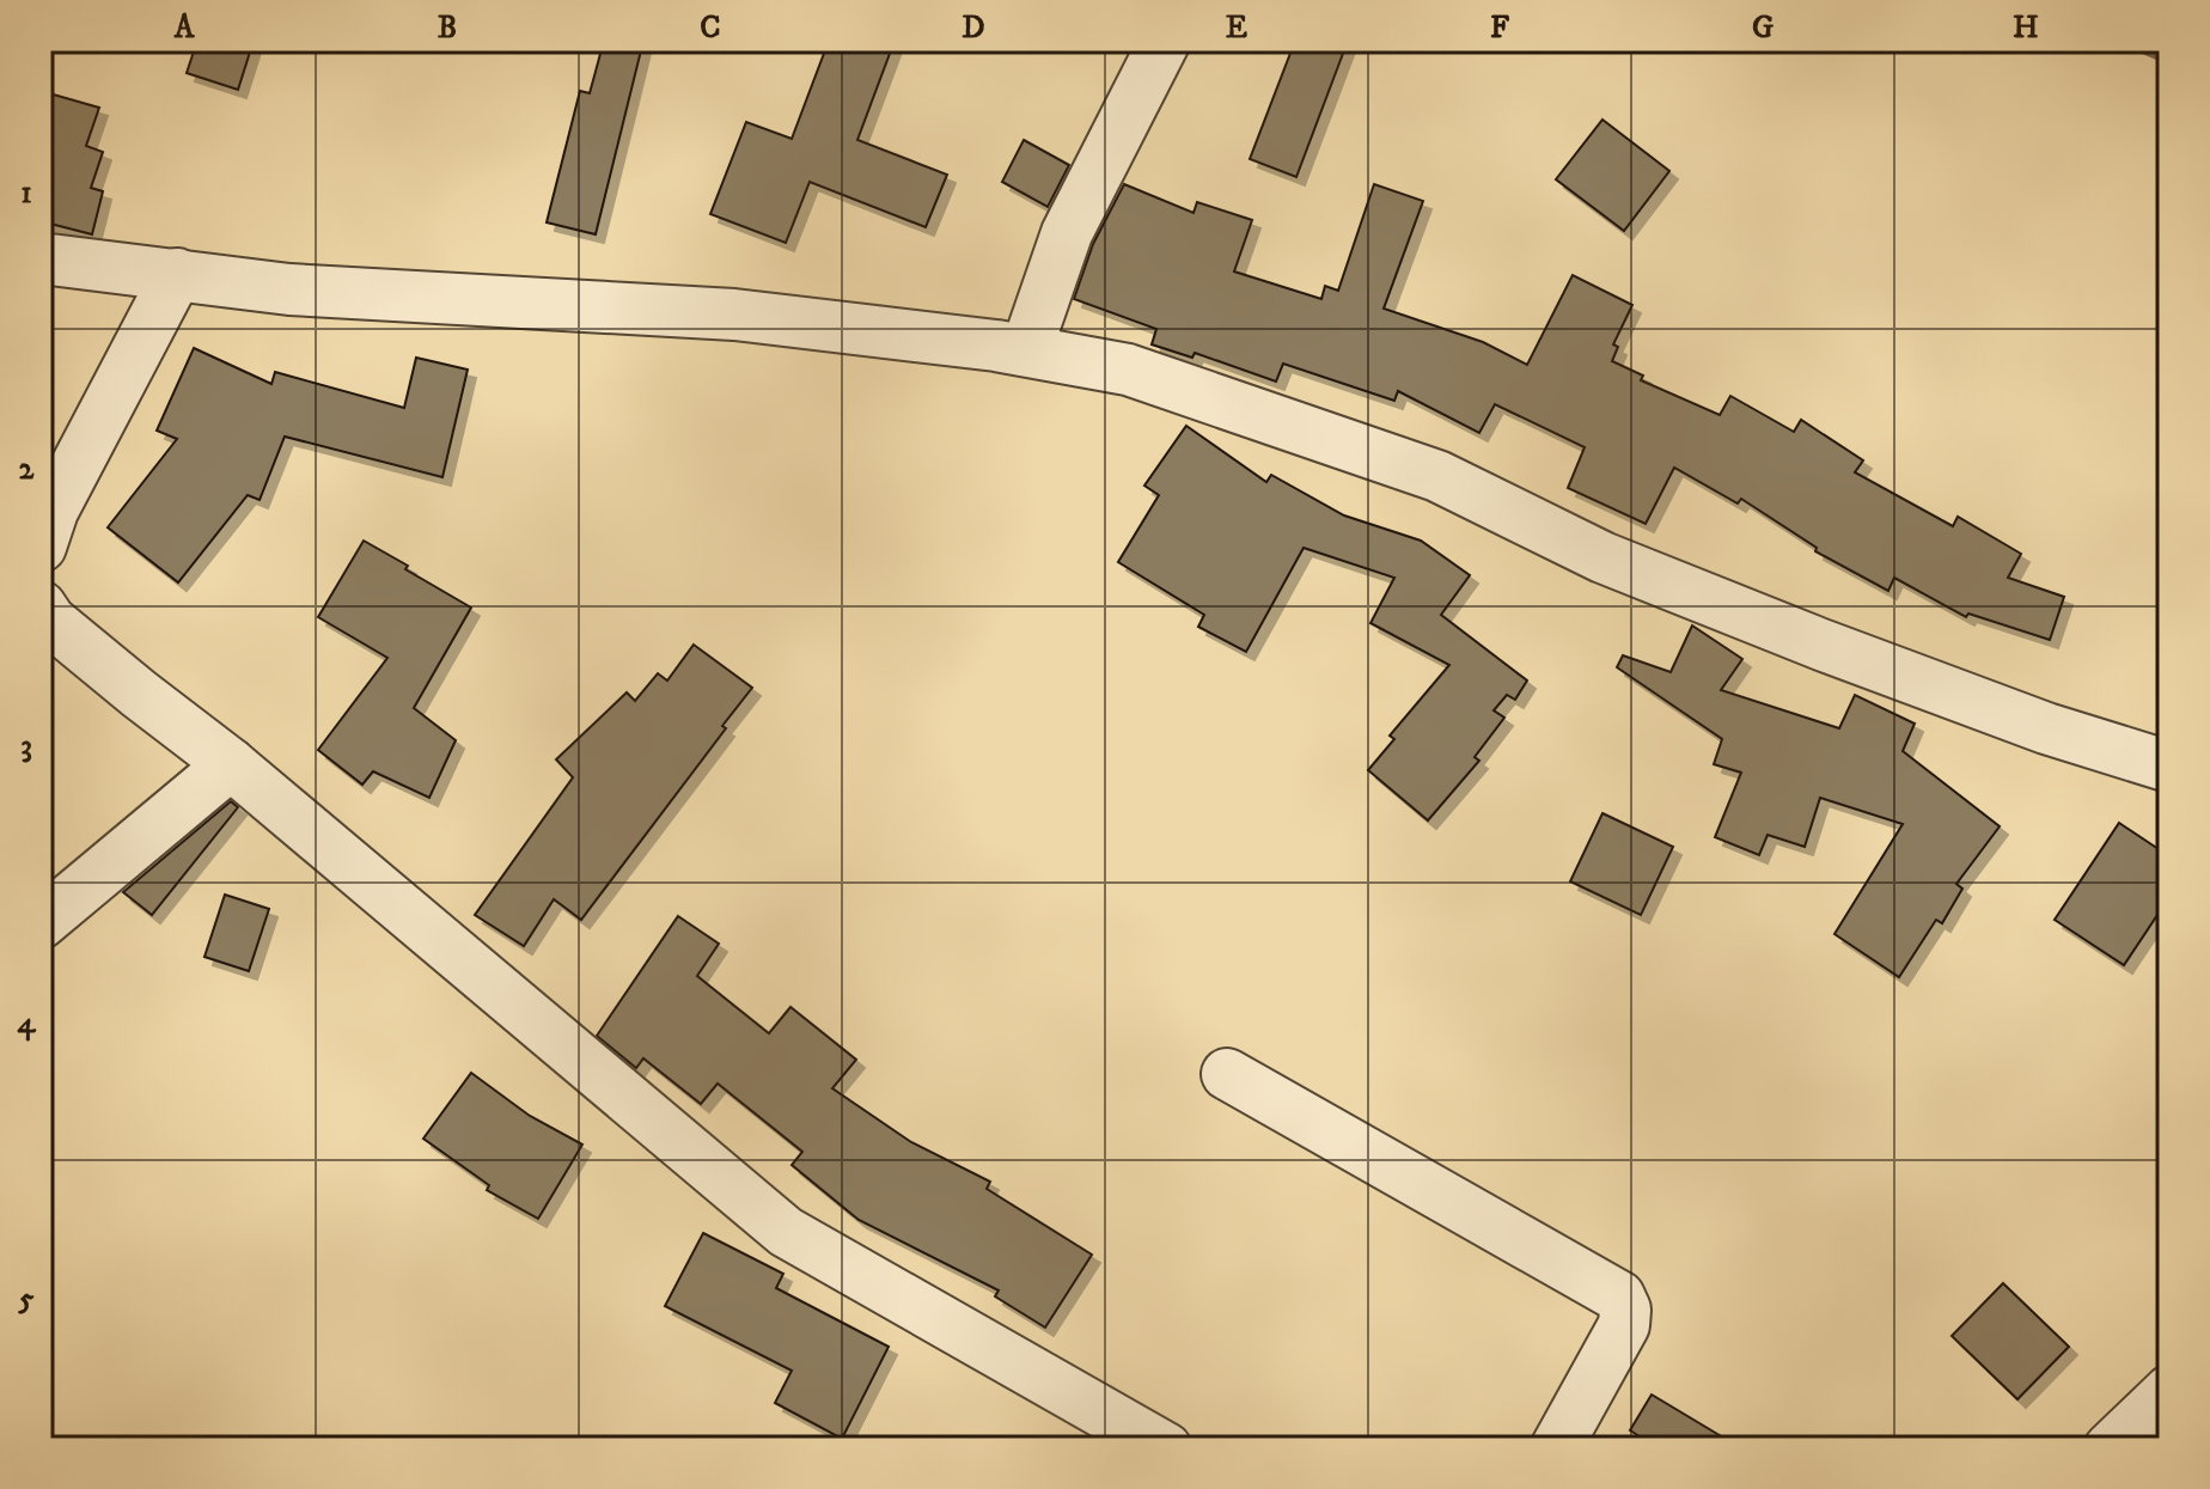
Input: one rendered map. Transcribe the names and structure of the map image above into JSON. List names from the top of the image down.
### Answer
{
  "grid": {
    "columns": [
      "A",
      "B",
      "C",
      "D",
      "E",
      "F",
      "G",
      "H"
    ],
    "rows": [
      "1",
      "2",
      "3",
      "4",
      "5"
    ]
  }
}
